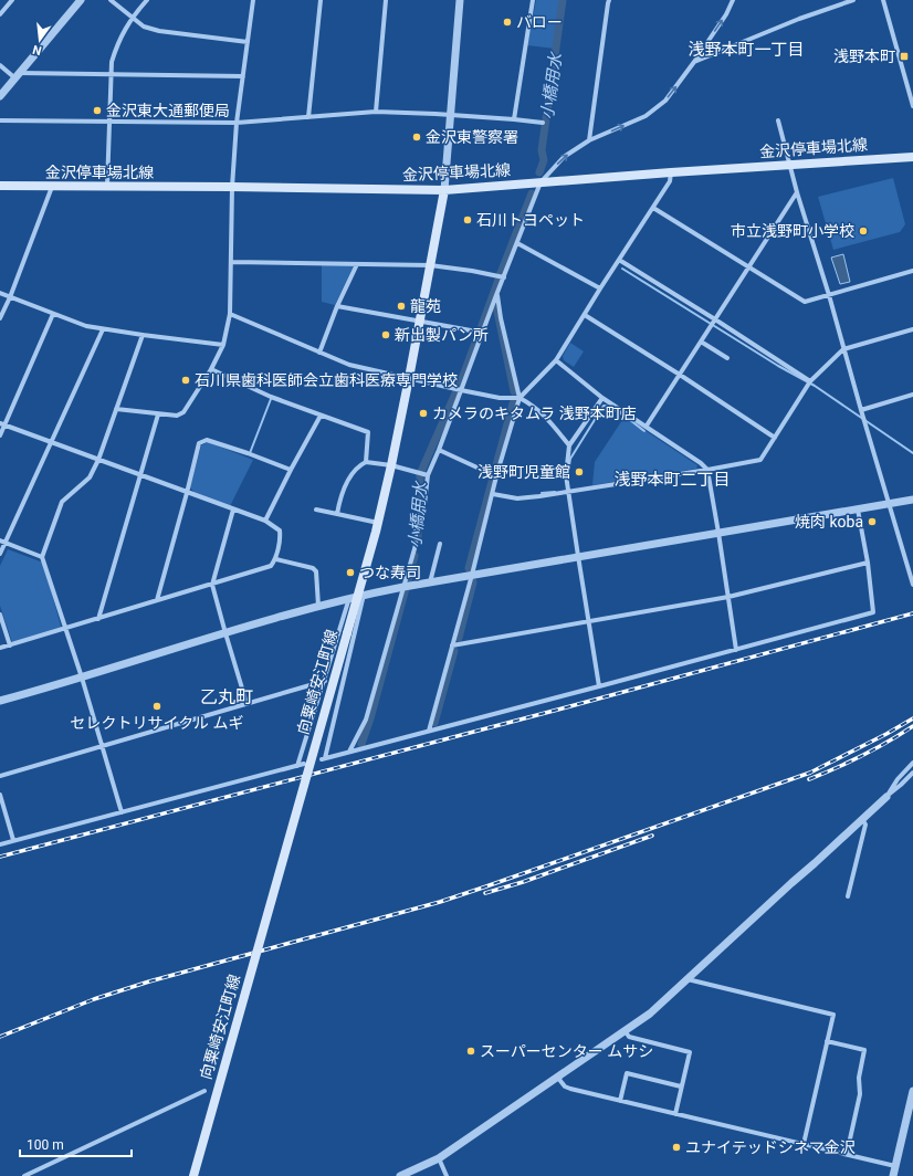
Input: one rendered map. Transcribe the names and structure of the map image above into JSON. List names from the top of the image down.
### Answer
{
  "streets": {
    "main road": ["金沢停車場北線", "向粟崎安江町線"]
  },
  "crossings": [
    ["金沢停車場北線", "向粟崎安江町線"]
  ],
  "districts": ["浅野本町一丁目", "浅野本町二丁目", "乙丸町"],
  "water": ["小橋用水"],
  "places": {
    "other": [
      "バロー",
      "金沢東大通郵便局",
      "金沢東警察署",
      "石川トヨペット",
      "市立浅野町小学校",
      "龍苑",
      "新出製パン所",
      "石川県歯科医師会立歯科医療専門学校",
      "カメラのキタムラ 浅野本町店",
      "浅野町児童館",
      "焼肉 koba",
      "つな寿司",
      "セレクトリサイクル ムギ",
      "スーパーセンター ムサシ",
      "ユナイテッドシネマ金沢"
    ],
    "transit": ["浅野本町"]
  },
  "scale_bar": "100 m",
  "north": "bottom"
}
